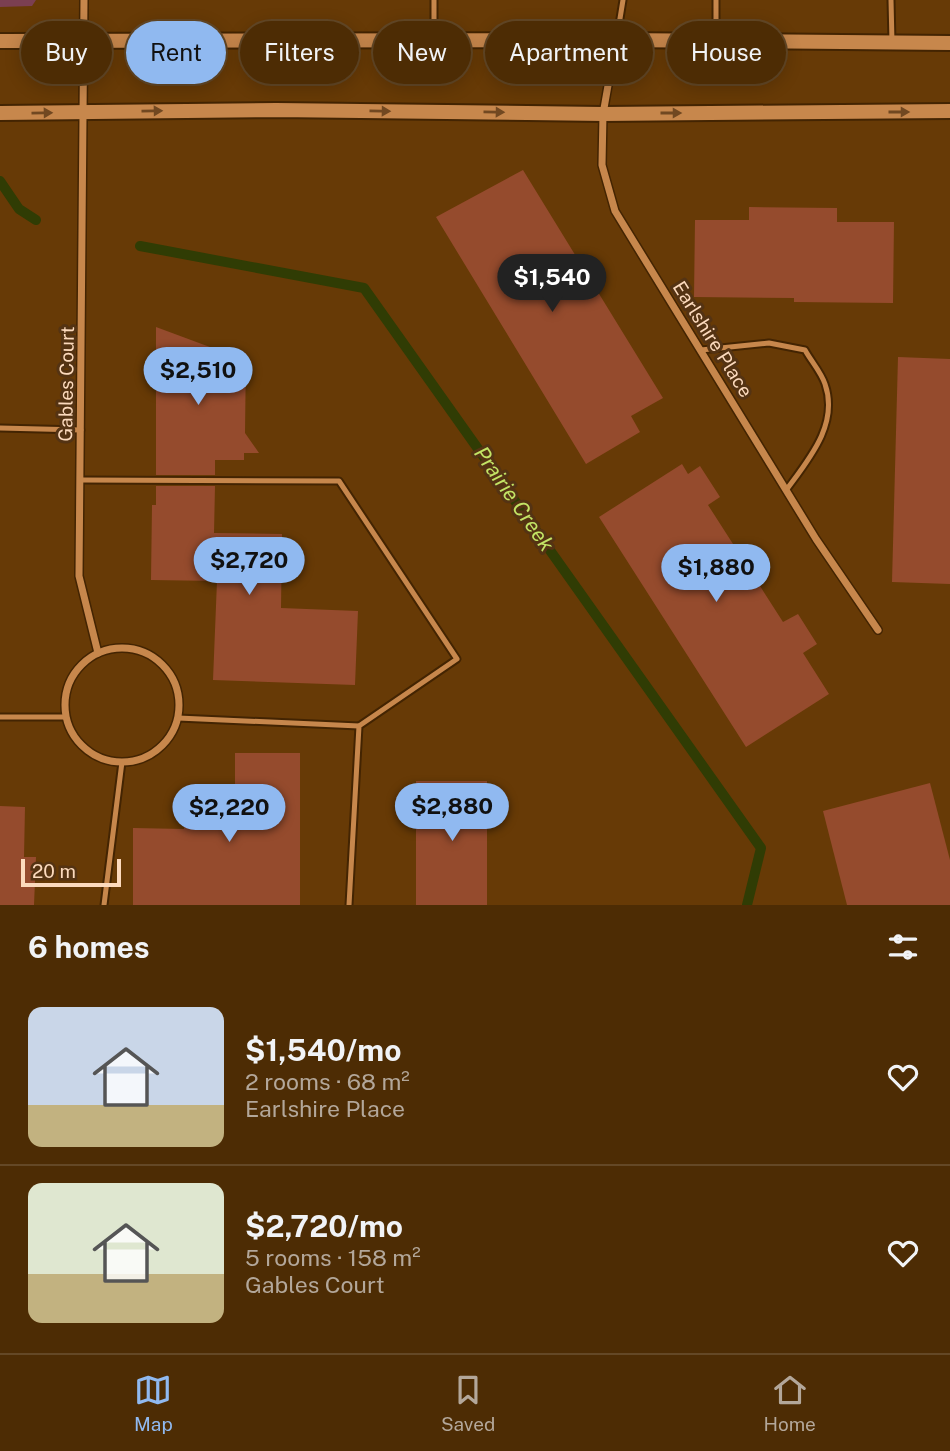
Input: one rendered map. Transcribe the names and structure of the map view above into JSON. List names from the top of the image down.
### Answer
{
  "streets": {
    "street": ["Earlshire Place", "Gables Court"]
  },
  "water": ["Prairie Creek"],
  "scale_bar": "20 m",
  "page": {
    "chip": [
      "Buy",
      "Rent",
      "Filters",
      "New",
      "Apartment",
      "House"
    ],
    "price": [
      "$1,540",
      "$2,510",
      "$2,720",
      "$1,880",
      "$2,880",
      "$2,220"
    ],
    "scale": "20 m",
    "heading": "6 homes",
    "list": [
      {
        "name": "$1,540/mo",
        "note": "2 rooms · 68 m² · Earlshire Place"
      },
      {
        "name": "$2,720/mo",
        "note": "5 rooms · 158 m² · Gables Court"
      }
    ],
    "tabs": ["Map", "Saved", "Home"]
  }
}
